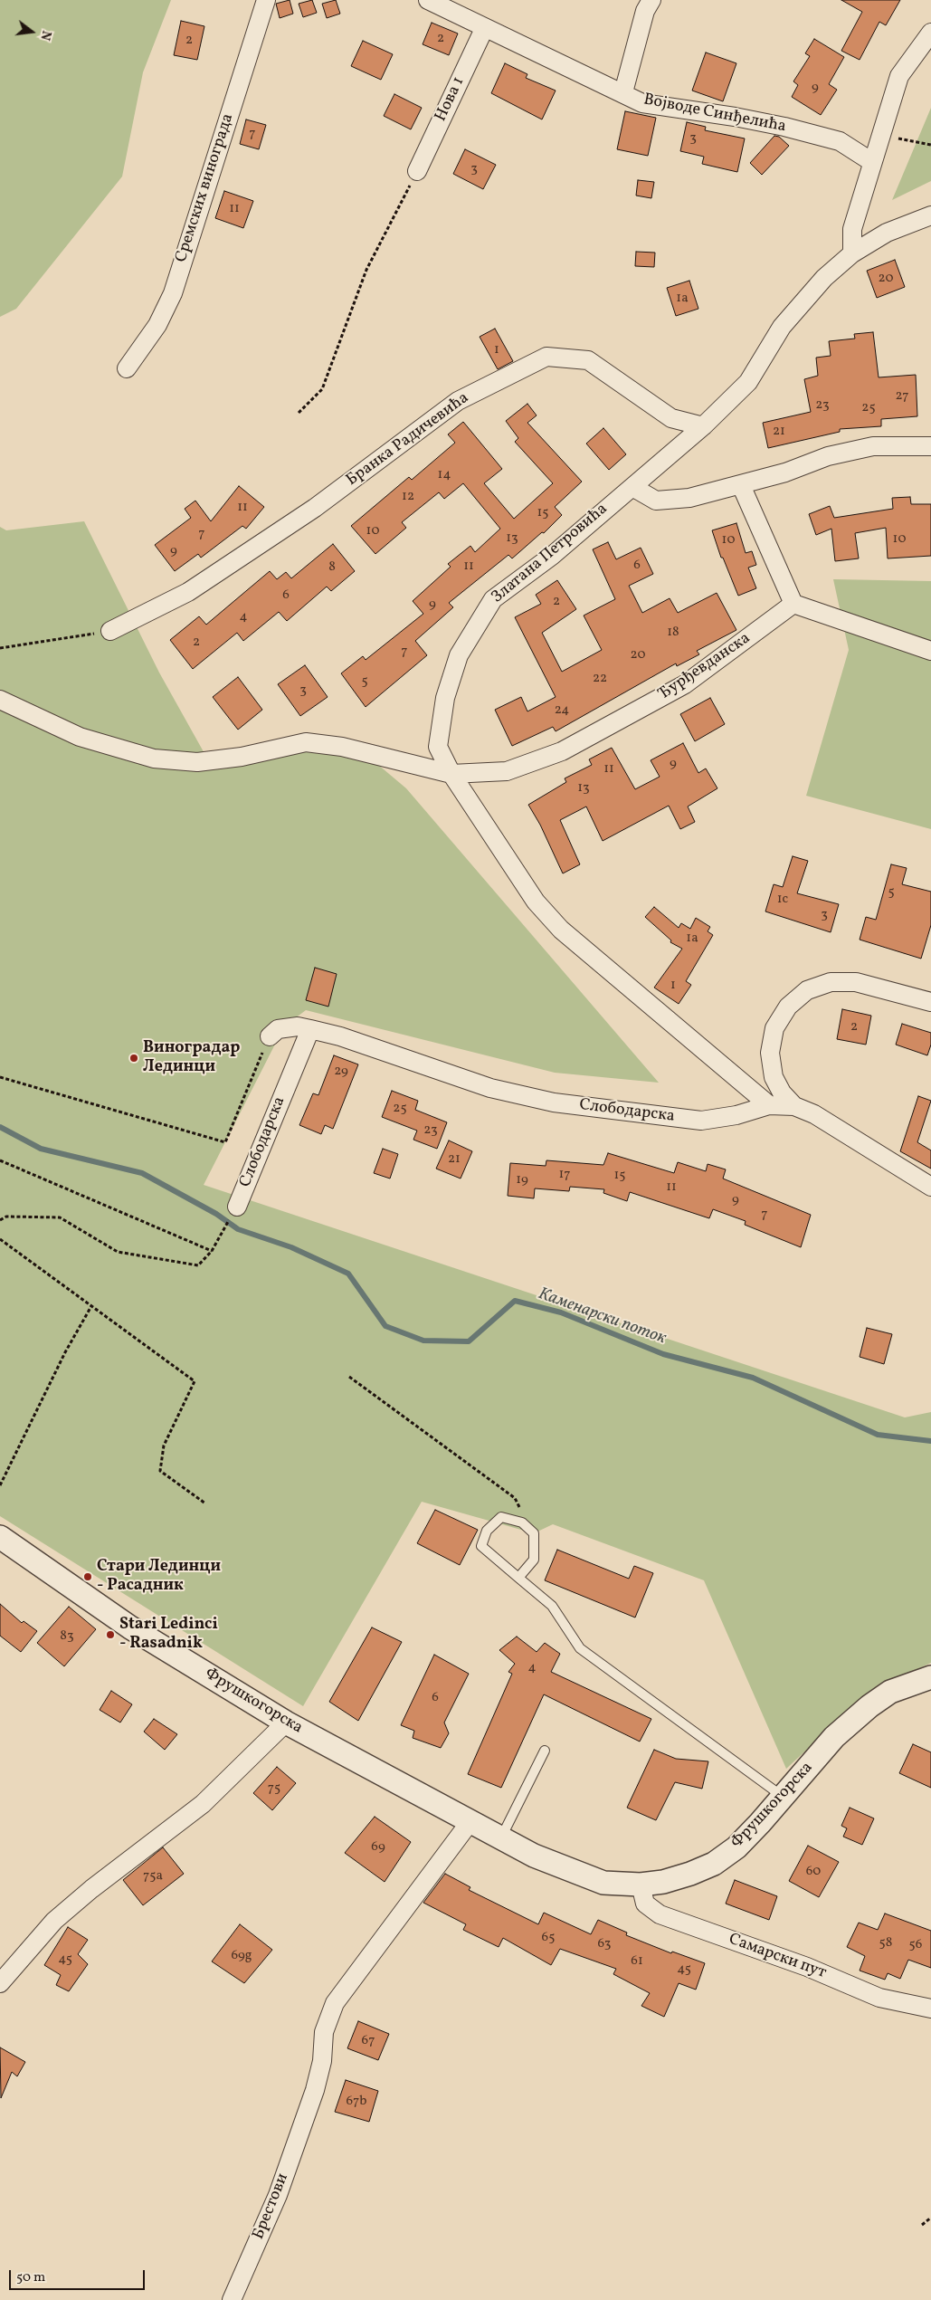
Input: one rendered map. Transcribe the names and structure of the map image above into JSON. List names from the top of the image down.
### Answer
{
  "streets": {
    "street": [
      "Нова 1",
      "Војводе Синђелића",
      "Сремских винограда",
      "Бранка Радичевића",
      "Златана Петровића",
      "Ђурђевданска",
      "Слободарска",
      "Фрушкогорска",
      "Самарски пут",
      "Брестови"
    ]
  },
  "crossings": [
    ["Нова 1", "Војводе Синђелића"],
    ["Бранка Радичевића", "Златана Петровића"],
    ["Златана Петровића", "Ђурђевданска"],
    ["Златана Петровића", "Слободарска"],
    ["Фрушкогорска", "Самарски пут"],
    ["Фрушкогорска", "Брестови"]
  ],
  "water": ["Каменарски поток"],
  "places": ["Виноградар Лединци", "Стари Лединци - Расадник", "Stari Ledinci - Rasadnik"],
  "house_numbers": [
    "2",
    "2",
    "9",
    "7",
    "3",
    "3",
    "11",
    "20",
    "1a",
    "1",
    "27",
    "23",
    "25",
    "21",
    "14",
    "12",
    "11",
    "15",
    "10",
    "7",
    "13",
    "10",
    "10",
    "9",
    "6",
    "11",
    "8",
    "6",
    "2",
    "9",
    "4",
    "18",
    "2",
    "7",
    "20",
    "22",
    "5",
    "3",
    "24",
    "9",
    "11",
    "13",
    "5",
    "1c",
    "3",
    "1a",
    "1",
    "2",
    "29",
    "25",
    "23",
    "21",
    "17",
    "15",
    "19",
    "11",
    "9",
    "7",
    "83",
    "4",
    "6",
    "75",
    "69",
    "60",
    "75a",
    "65",
    "58",
    "63",
    "56",
    "69g",
    "45",
    "61",
    "45",
    "67",
    "67b"
  ],
  "scale_bar": "50 m",
  "north": "right"
}
